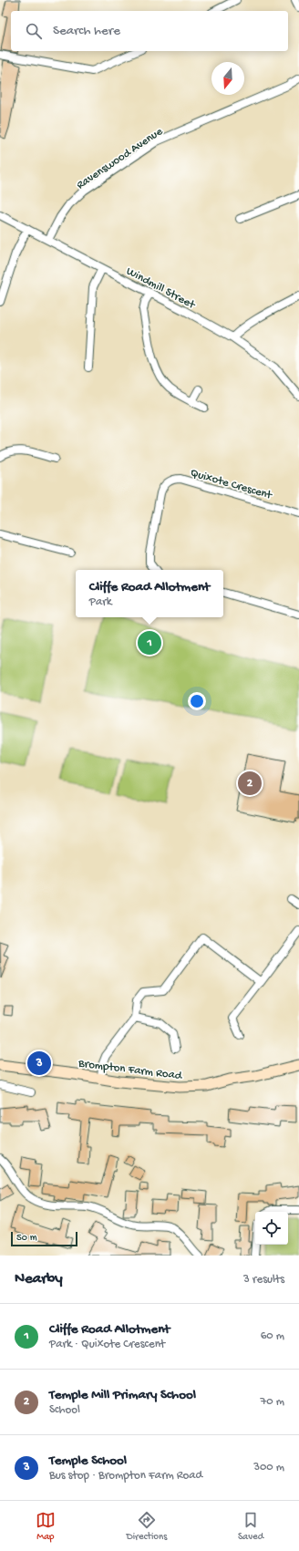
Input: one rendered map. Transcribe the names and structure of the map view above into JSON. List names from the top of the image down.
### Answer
{
  "streets": {
    "main road": ["Brompton Farm Road"],
    "street": ["Ravenswood Avenue", "Windmill Street", "Quixote Crescent"]
  },
  "crossings": [
    ["Ravenswood Avenue", "Windmill Street"]
  ],
  "scale_bar": "50 m",
  "north": "bottom",
  "page": {
    "search": "Search here",
    "popup": ["Cliffe Road Allotment", "Park"],
    "pins": ["1", "2", "3"],
    "scale": "50 m",
    "heading": ["Nearby", "3 results"],
    "list": [
      {
        "mark": "1",
        "name": "Cliffe Road Allotment",
        "note": "Park · Quixote Crescent",
        "value": "60 m"
      },
      {
        "mark": "2",
        "name": "Temple Mill Primary School",
        "note": "School",
        "value": "70 m"
      },
      {
        "mark": "3",
        "name": "Temple School",
        "note": "Bus stop · Brompton Farm Road",
        "value": "300 m"
      }
    ],
    "nav": ["Map", "Directions", "Saved"]
  }
}
